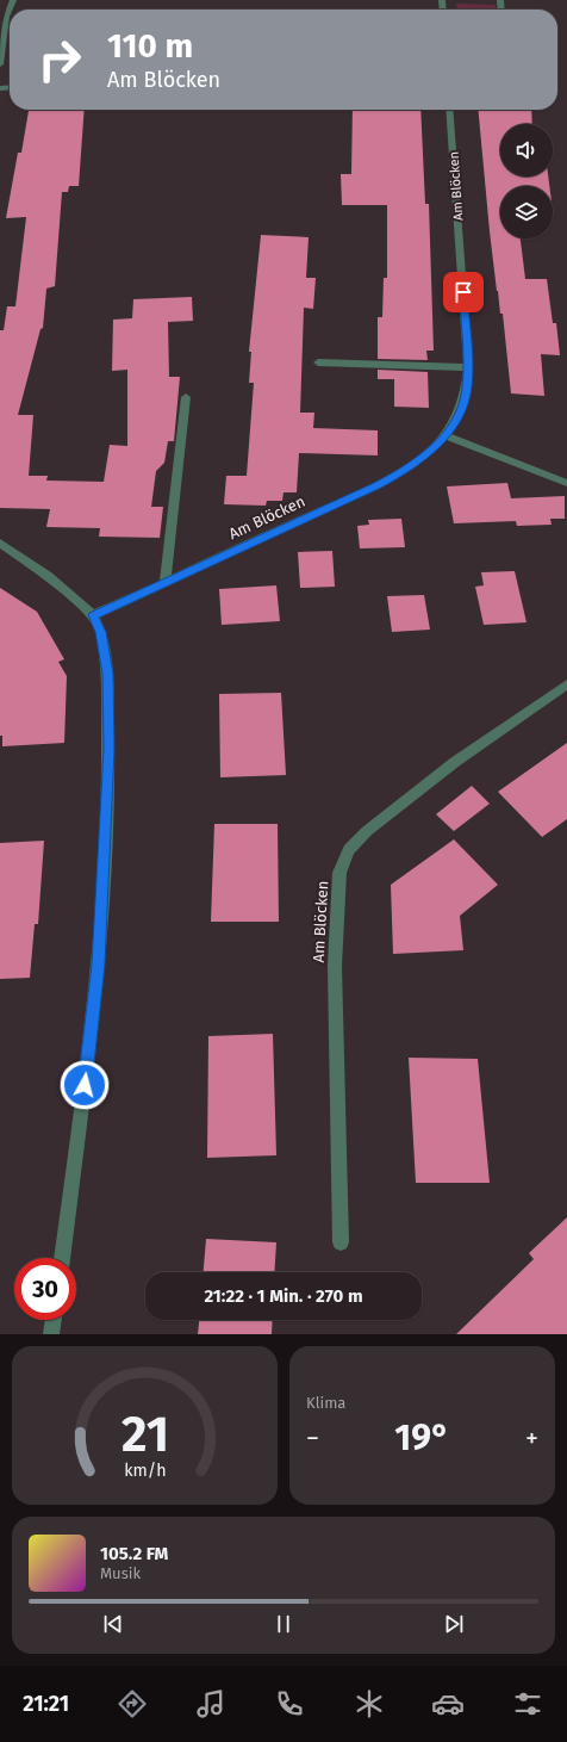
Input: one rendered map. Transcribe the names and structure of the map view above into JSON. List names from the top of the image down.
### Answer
{
  "streets": {
    "street": ["Am Blöcken"]
  },
  "page": {
    "turn": ["110 m", "Am Blöcken"],
    "limit": "30",
    "trip": "21:22 · 1 Min. · 270 m",
    "tile": "Klima",
    "heat": ["−", "19°", "+"],
    "song": ["105.2 FM", "Musik"],
    "tabs": "21:21",
    "gauge": ["21", "km/h"]
  }
}
